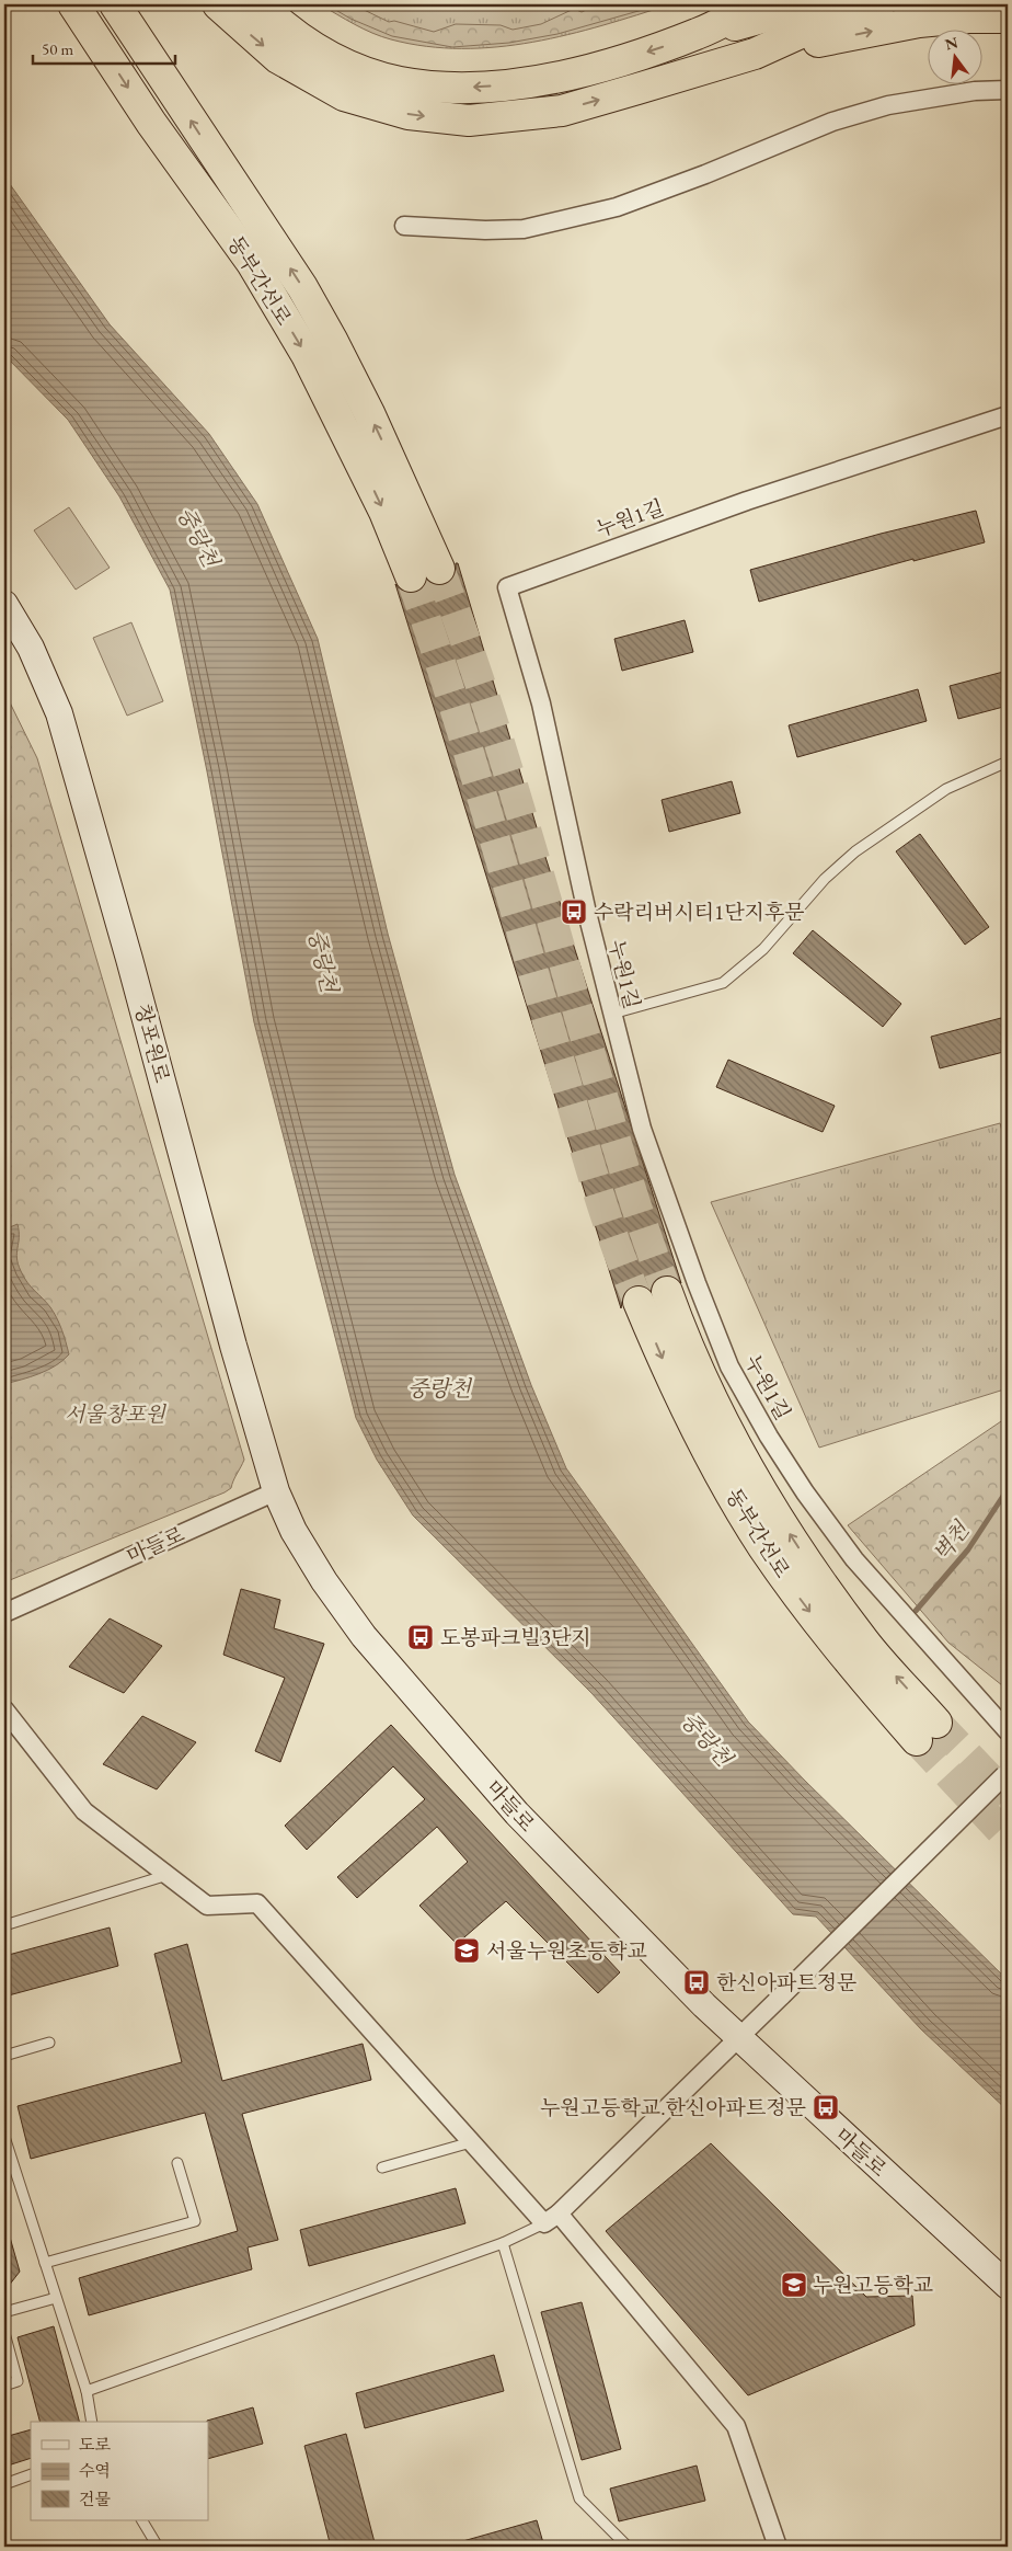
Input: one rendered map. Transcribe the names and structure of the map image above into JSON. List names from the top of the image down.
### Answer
{
  "streets": {
    "highway": ["동부간선로"],
    "street": ["누원1길", "창포원로", "마들로"]
  },
  "crossings": [
    ["창포원로", "마들로"]
  ],
  "water": ["중랑천", "벽천"],
  "parks": ["서울창포원"],
  "places": {
    "bus stop": [
      "수락리버시티1단지후문",
      "도봉파크빌3단지",
      "한신아파트정문",
      "누원고등학교.한신아파트정문"
    ],
    "school or university": ["서울누원초등학교", "누원고등학교"]
  },
  "legend": ["도로", "수역", "건물"],
  "scale_bar": "50 m",
  "north": "top"
}
